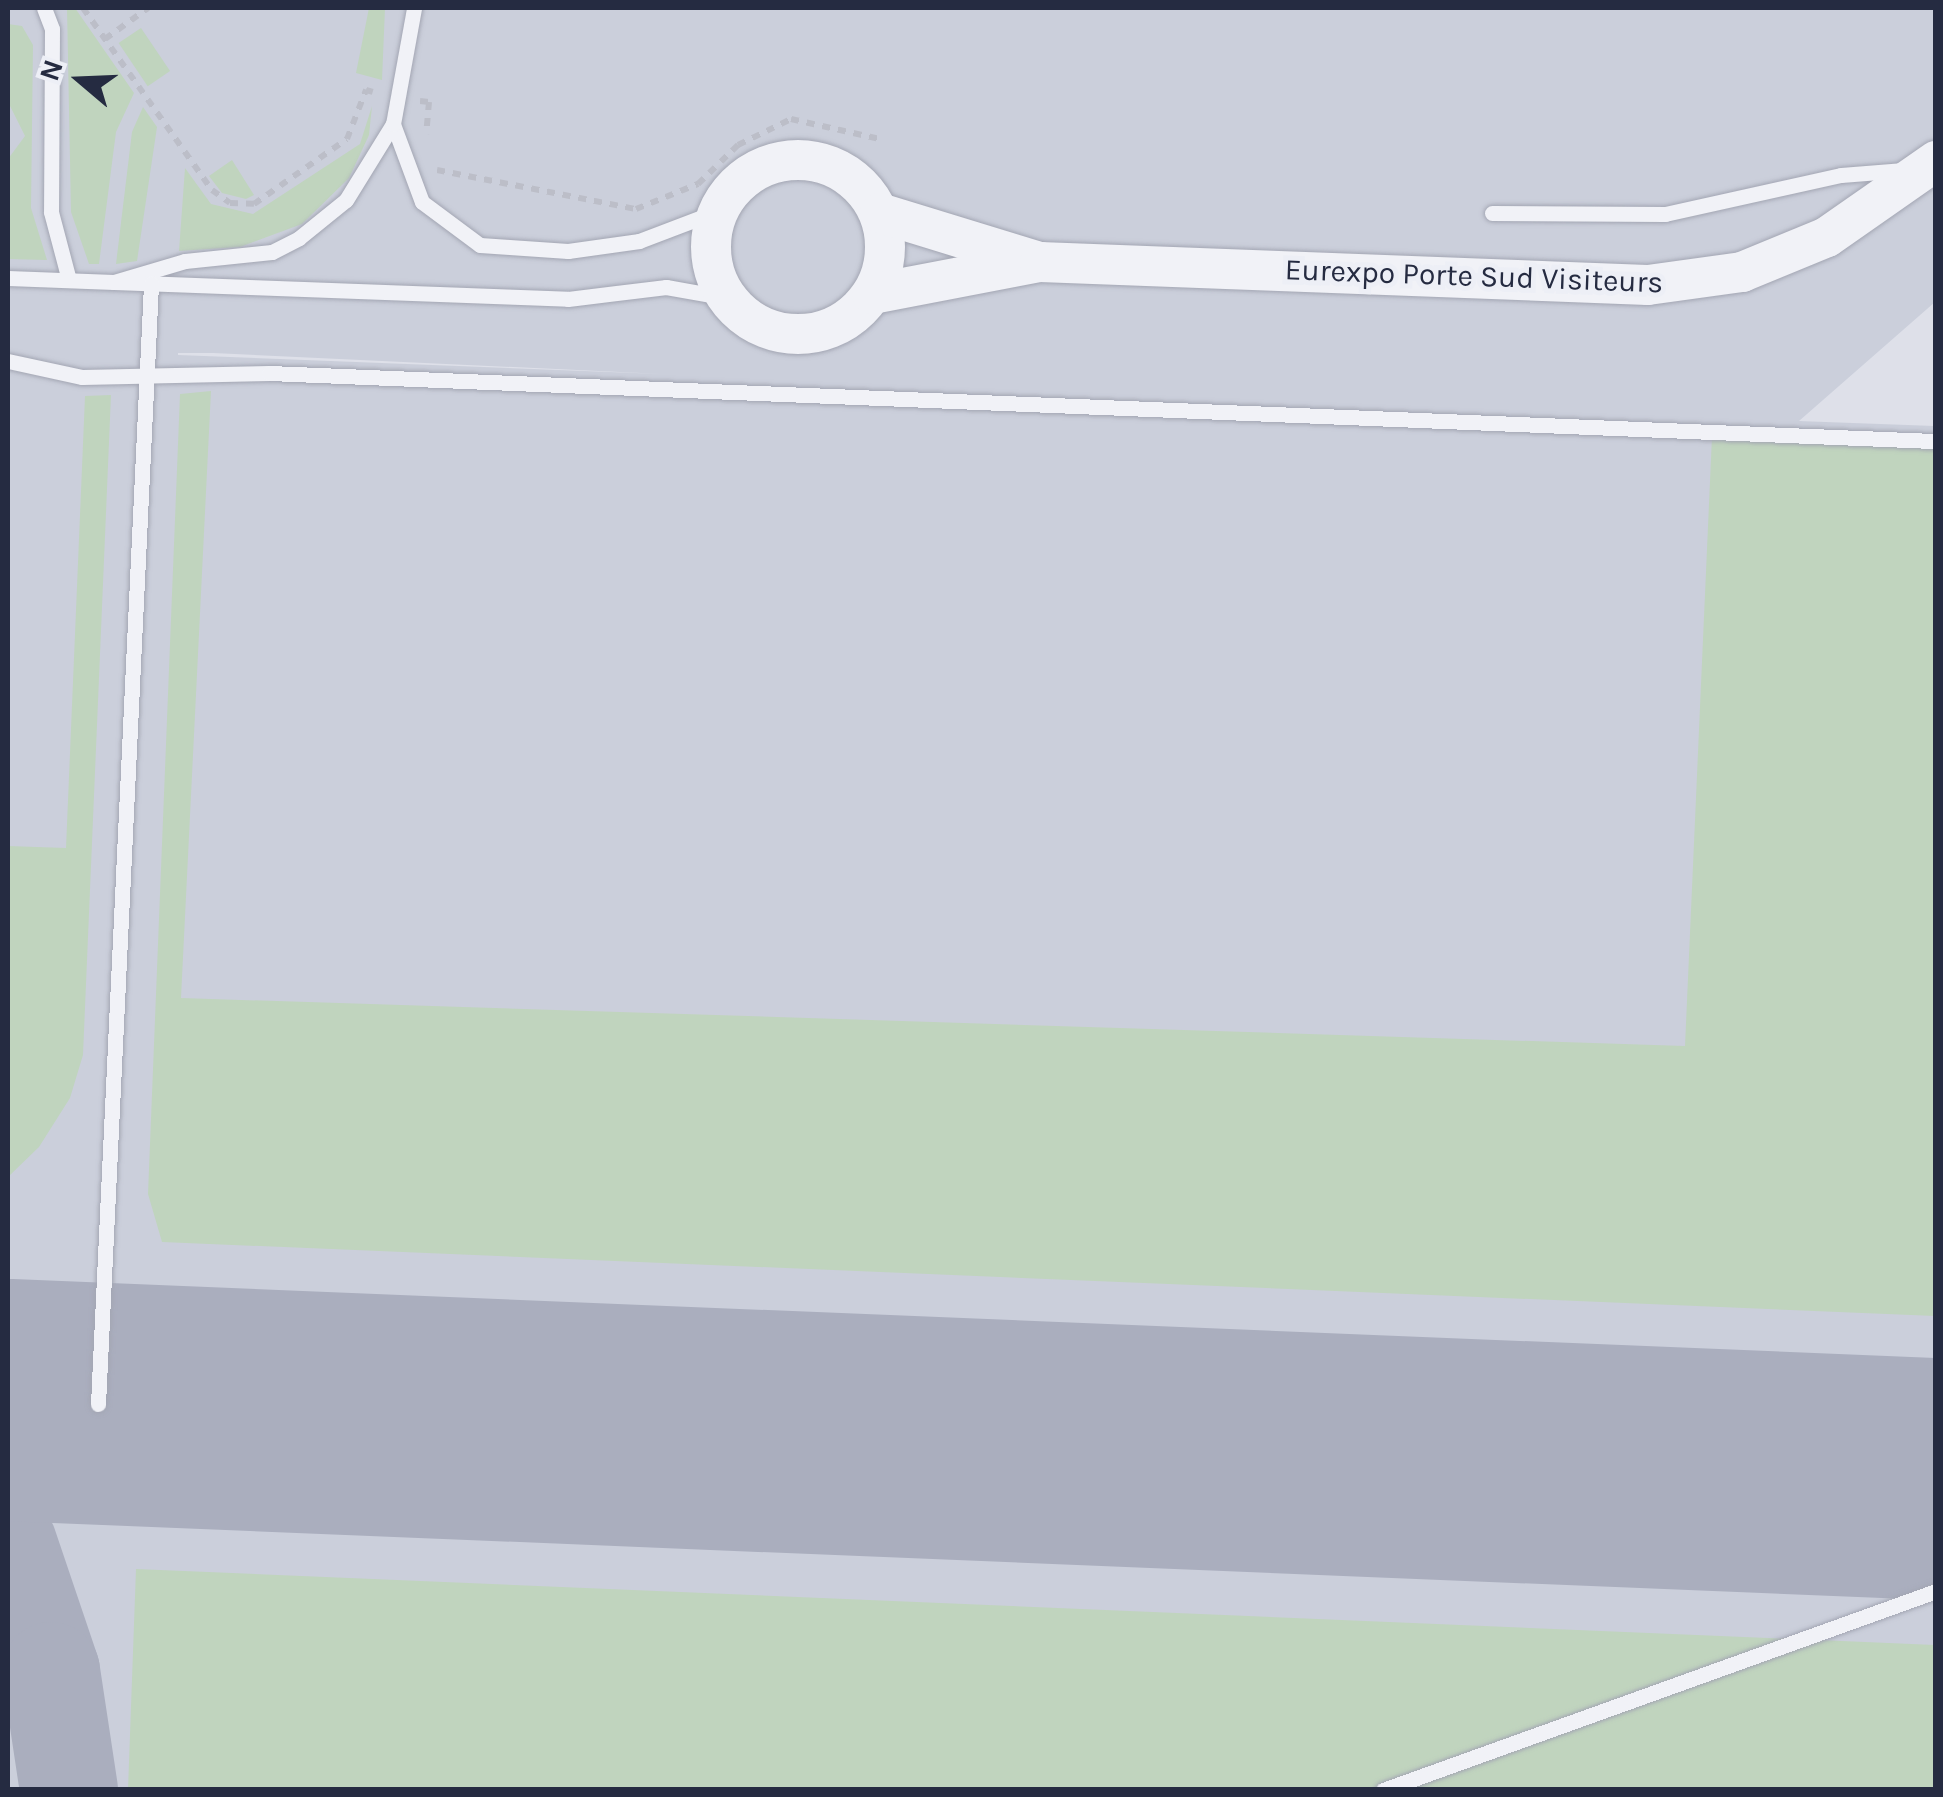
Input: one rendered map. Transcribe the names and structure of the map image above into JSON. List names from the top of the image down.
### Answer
{
  "streets": {
    "street": ["Eurexpo Porte Sud Visiteurs"]
  },
  "north": "left"
}
